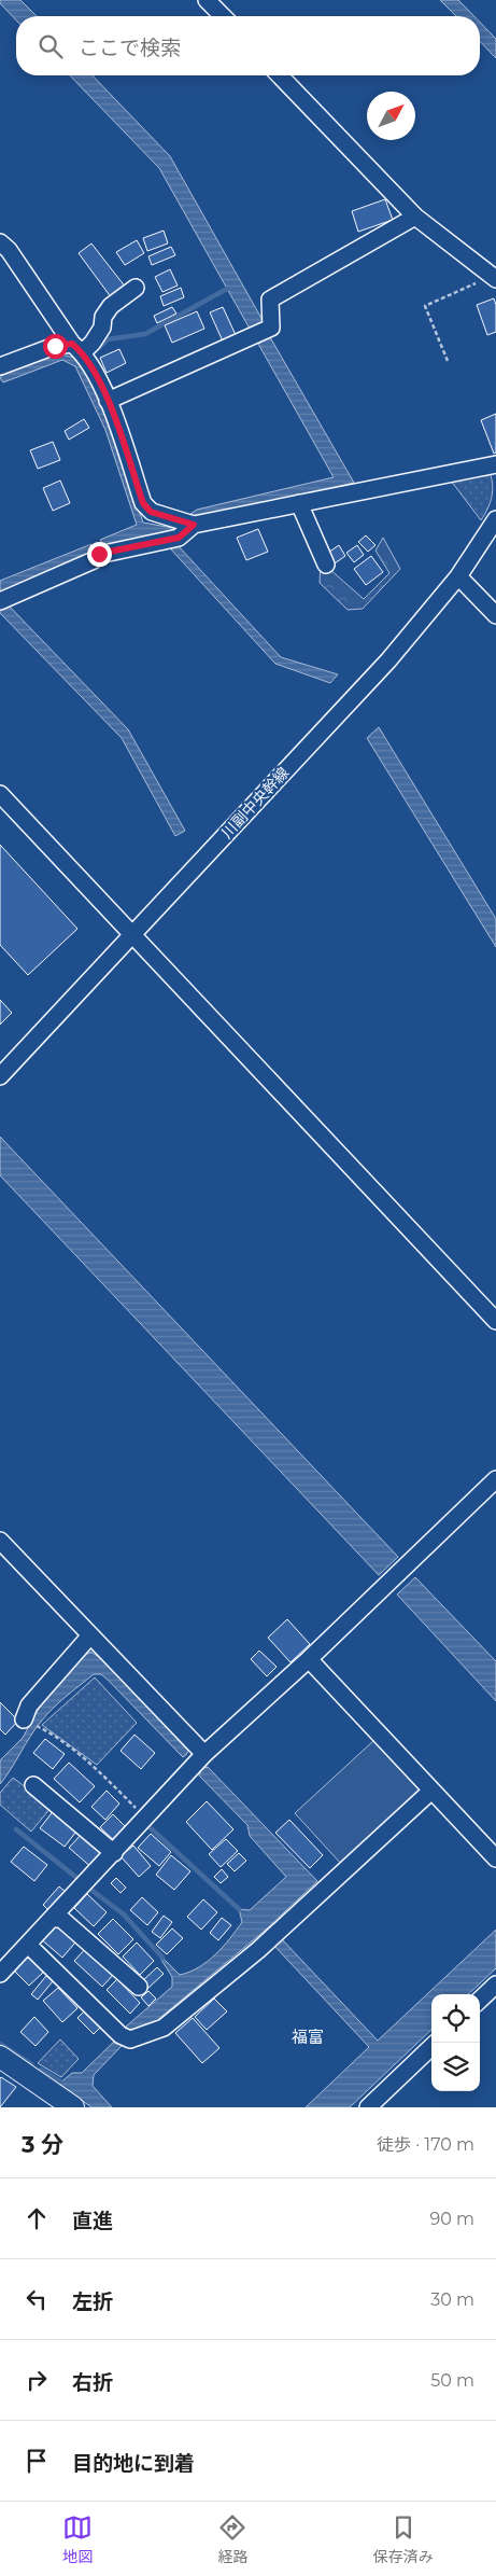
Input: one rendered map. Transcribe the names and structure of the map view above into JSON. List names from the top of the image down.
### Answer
{
  "streets": {
    "street": ["川副中央幹線"]
  },
  "districts": ["福富"],
  "north": "top right",
  "page": {
    "search": "ここで検索",
    "heading": ["3 分", "徒歩 · 170 m"],
    "list": [
      ["直進", "90 m"],
      ["左折", "30 m"],
      ["右折", "50 m"],
      "目的地に到着"
    ],
    "nav": ["地図", "経路", "保存済み"]
  }
}
